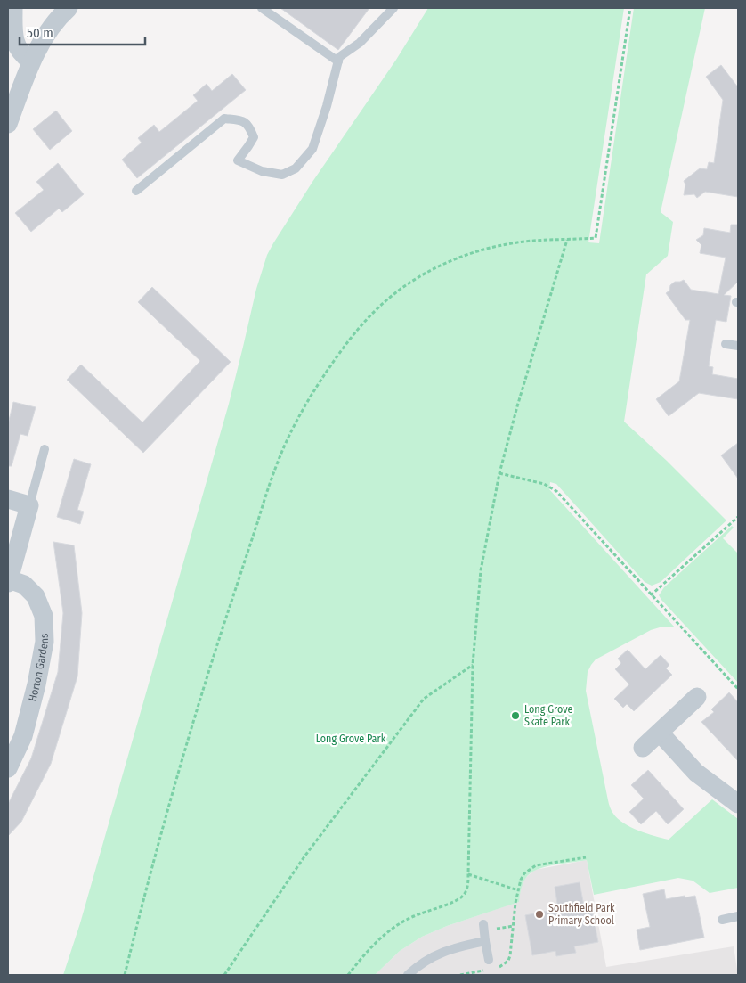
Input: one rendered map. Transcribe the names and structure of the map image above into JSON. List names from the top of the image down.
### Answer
{
  "streets": {
    "street": ["Horton Gardens"]
  },
  "parks": ["Long Grove Park"],
  "places": ["Long Grove Skate Park", "Southfield Park Primary School"],
  "scale_bar": "50 m"
}
